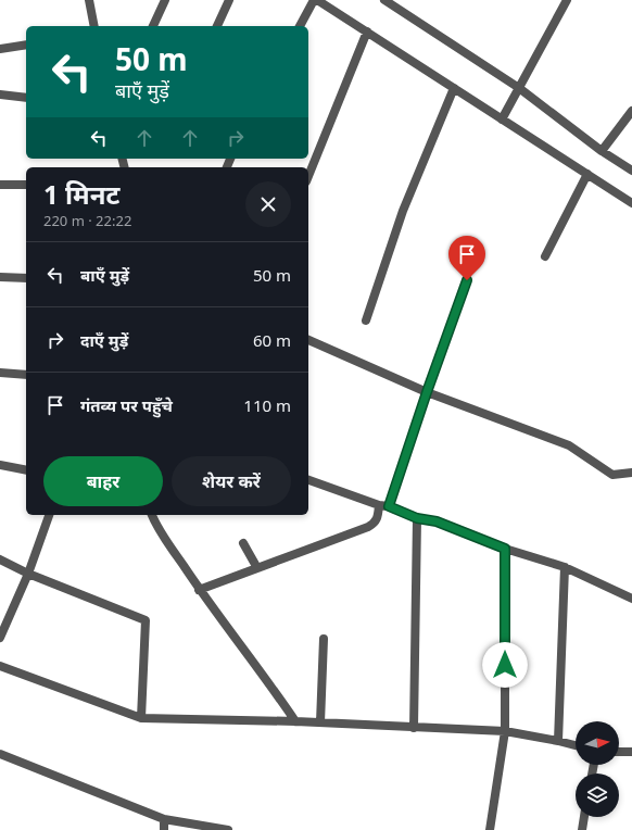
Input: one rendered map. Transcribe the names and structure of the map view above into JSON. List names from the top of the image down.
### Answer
{
  "north": "right",
  "page": {
    "turn": ["50 m", "बाएँ मुड़ें"],
    "heading": ["1 मिनट", "220 m · 22:22"],
    "list": [
      {
        "name": "बाएँ मुड़ें",
        "value": "50 m"
      },
      {
        "name": "दाएँ मुड़ें",
        "value": "60 m"
      },
      {
        "name": "गंतव्य पर पहुँचे",
        "value": "110 m"
      }
    ],
    "buttons": ["बाहर", "शेयर करें"]
  }
}
